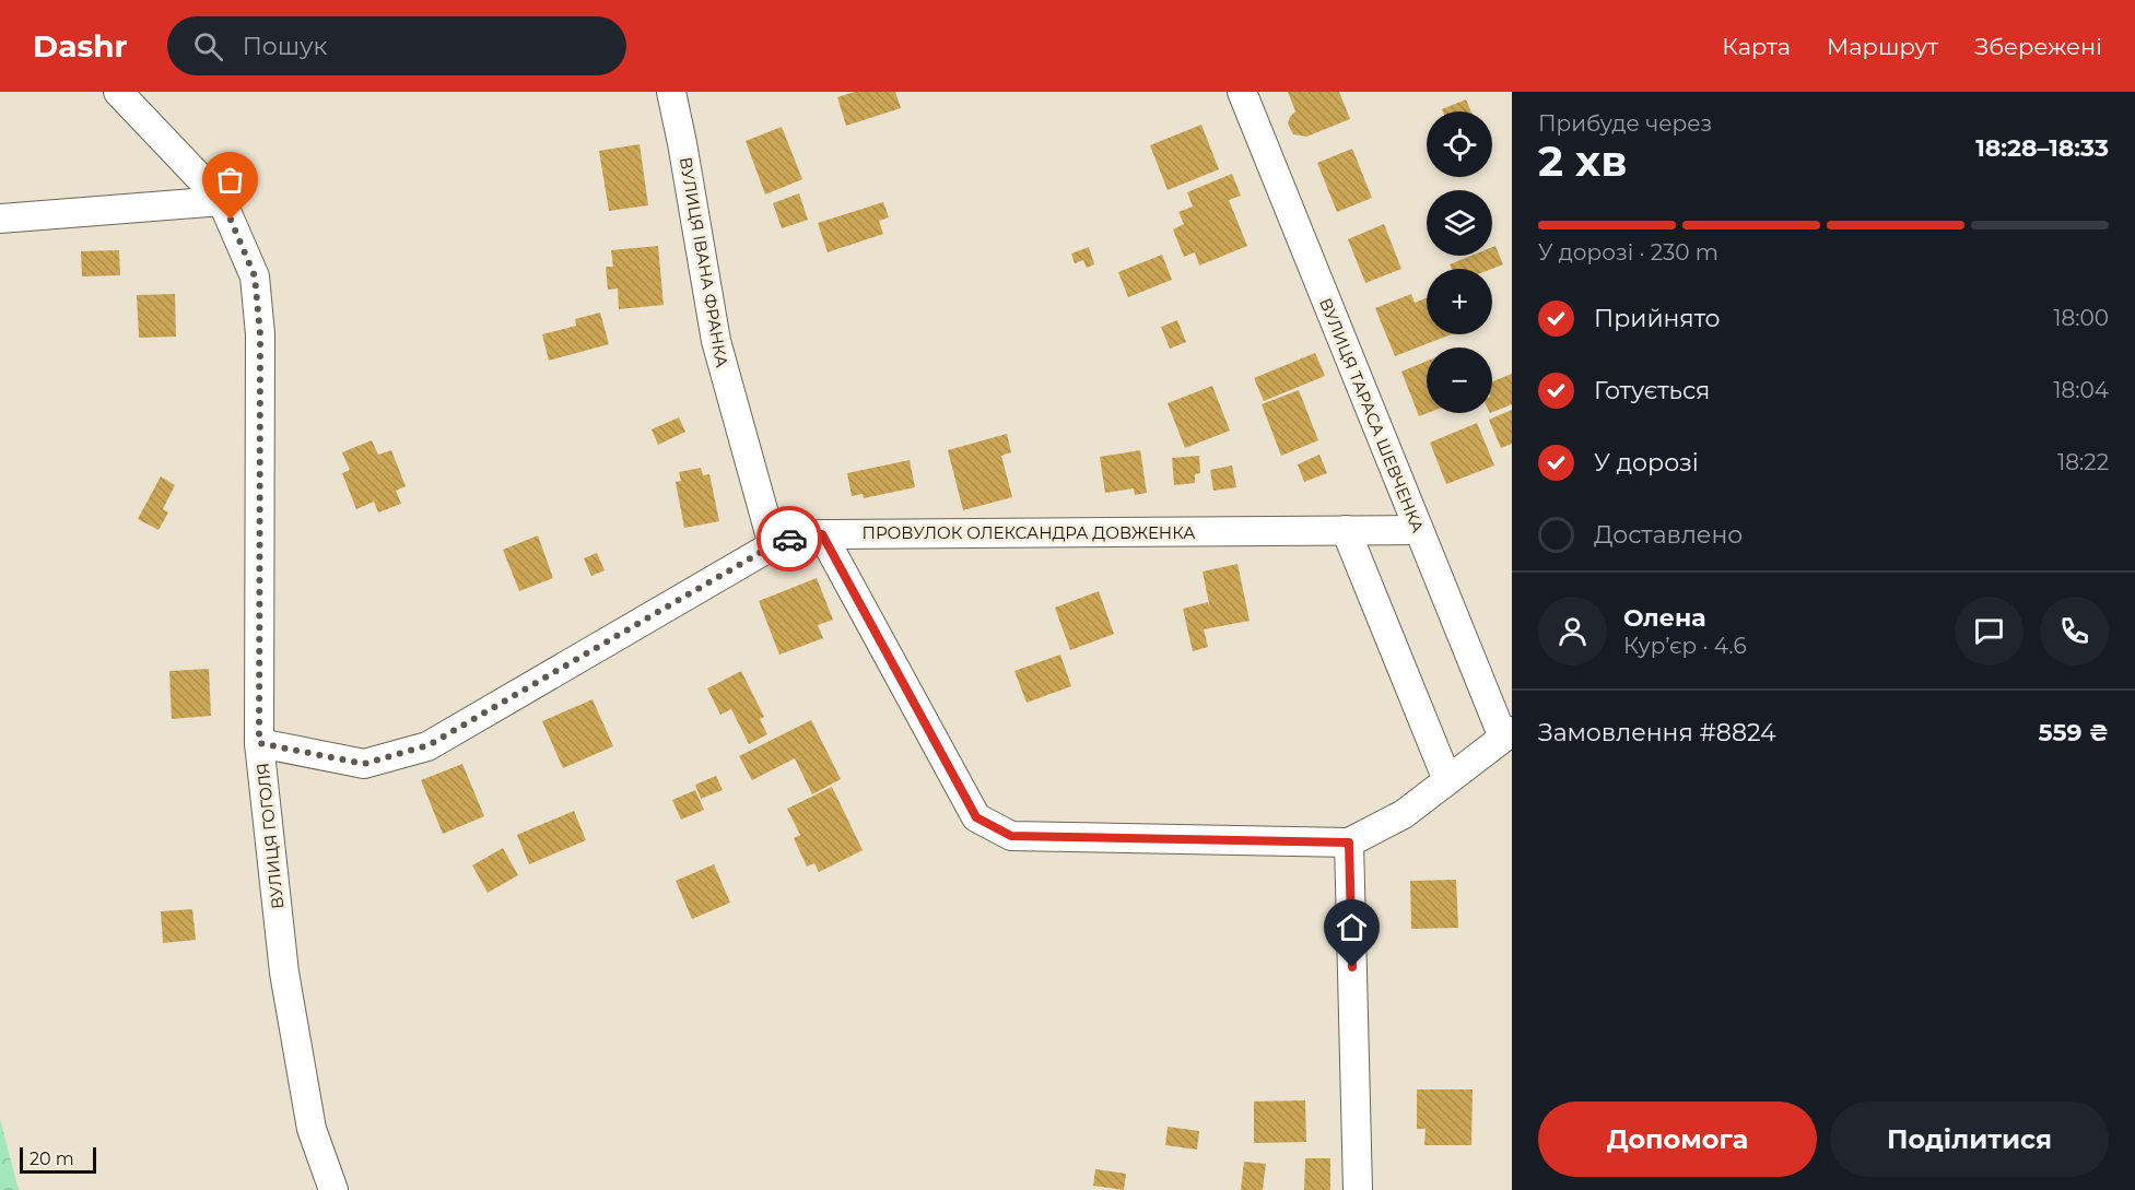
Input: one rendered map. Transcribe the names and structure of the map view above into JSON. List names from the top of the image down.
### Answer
{
  "streets": {
    "street": [
      "ВУЛИЦЯ ІВАНА ФРАНКА",
      "ВУЛИЦЯ ТАРАСА ШЕВЧЕНКА",
      "ПРОВУЛОК ОЛЕКСАНДРА ДОВЖЕНКА",
      "ВУЛИЦЯ ГОГОЛЯ"
    ]
  },
  "crossings": [
    ["ВУЛИЦЯ ІВАНА ФРАНКА", "ПРОВУЛОК ОЛЕКСАНДРА ДОВЖЕНКА"],
    ["ВУЛИЦЯ ТАРАСА ШЕВЧЕНКА", "ПРОВУЛОК ОЛЕКСАНДРА ДОВЖЕНКА"],
    ["ПРОВУЛОК ОЛЕКСАНДРА ДОВЖЕНКА", "ВУЛИЦЯ ГОГОЛЯ"]
  ],
  "scale_bar": "20 m",
  "page": {
    "header": "Dashr",
    "search": "Пошук",
    "nav": ["Карта", "Маршрут", "Збережені"],
    "heading": ["2 хв", "Прибуде через", "18:28–18:33"],
    "panel": [
      "Олена",
      "Кур’єр · 4.6",
      "Замовлення #8824",
      "559 ₴"
    ],
    "map_buttons": ["+", "−"],
    "bar": "У дорозі · 230 m",
    "list": [
      ["Прийнято", "18:00"],
      ["Готується", "18:04"],
      ["У дорозі", "18:22"],
      "Доставлено"
    ],
    "buttons": ["Допомога", "Поділитися"],
    "scale": "20 m"
  }
}
